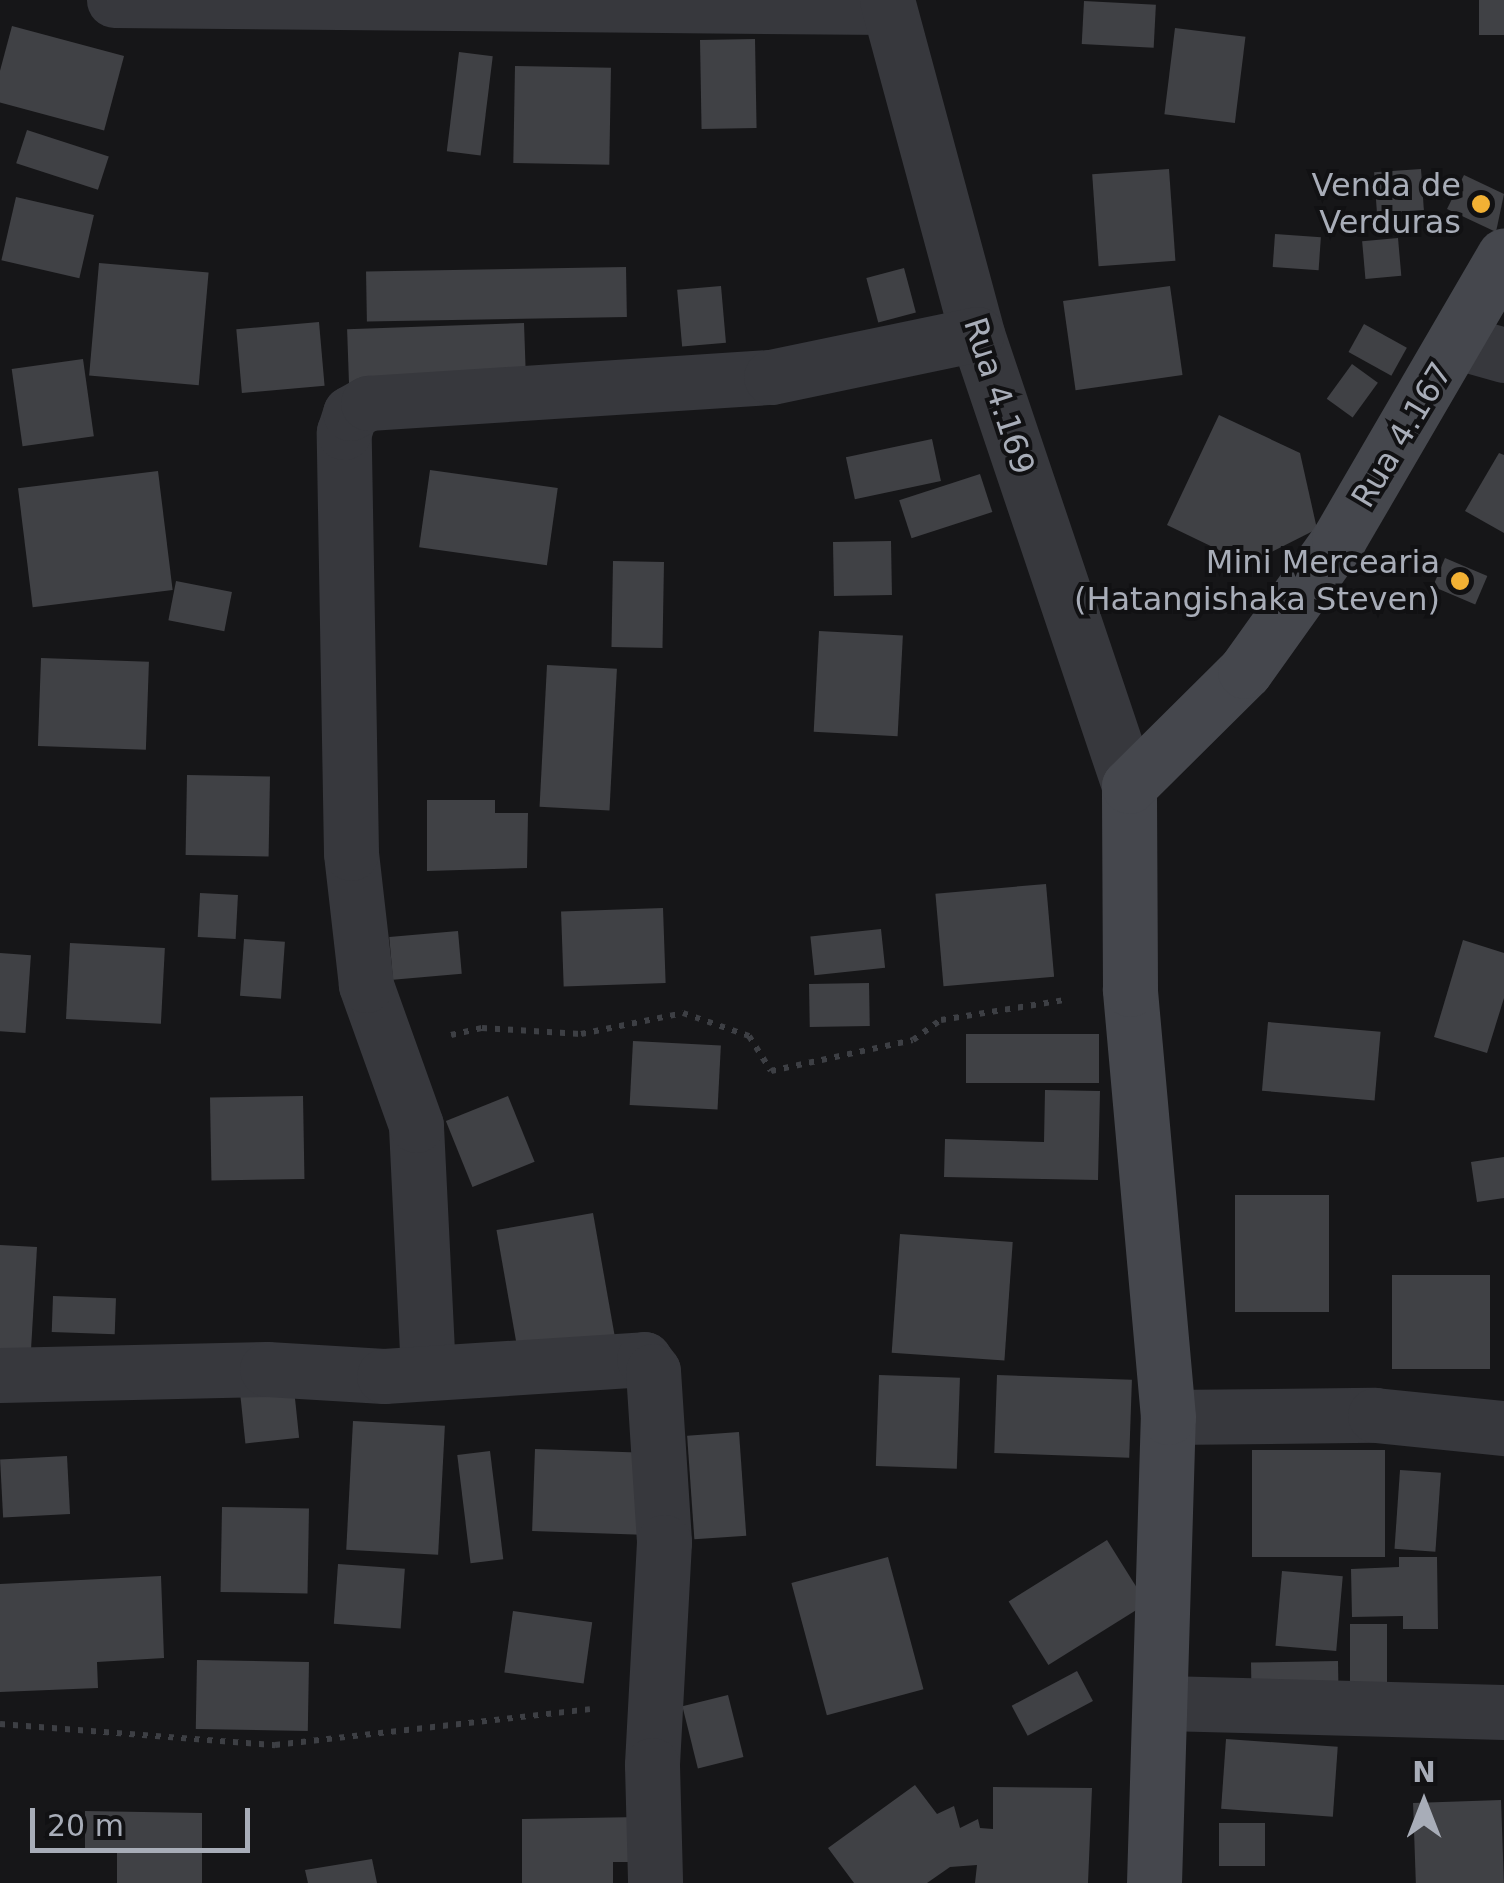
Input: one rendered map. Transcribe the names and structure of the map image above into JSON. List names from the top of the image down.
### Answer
{
  "streets": {
    "street": ["Rua 4.169", "Rua 4.167"]
  },
  "crossings": [
    ["Rua 4.169", "Rua 4.167"]
  ],
  "places": ["Venda de Verduras", "Mini Mercearia (Hatangishaka Steven)"],
  "scale_bar": "20 m",
  "north": "top"
}
